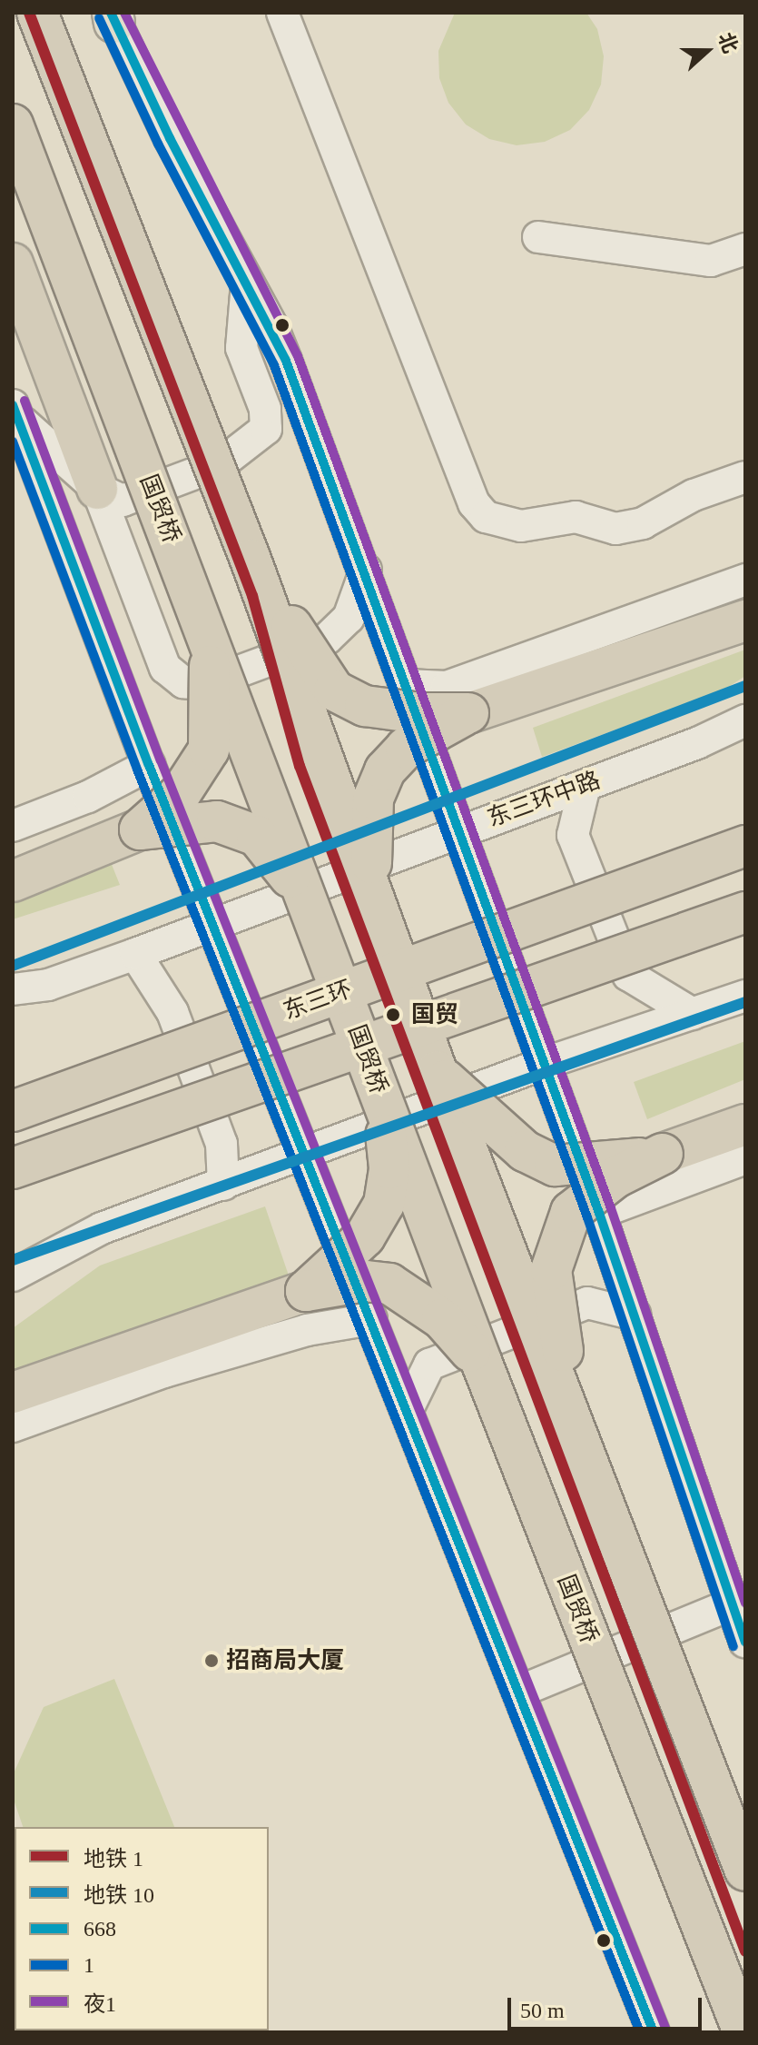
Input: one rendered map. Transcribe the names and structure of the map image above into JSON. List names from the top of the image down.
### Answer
{
  "streets": {
    "highway": ["国贸桥", "东三环"],
    "street": ["东三环中路"]
  },
  "places": ["国贸", "招商局大厦"],
  "lines": [
    "metro line 1",
    "transit line 668",
    "transit line 夜1",
    "transit line 1",
    "metro line 10"
  ],
  "legend": [
    "地铁 1",
    "地铁 10",
    "668",
    "1",
    "夜1"
  ],
  "scale_bar": "50 m",
  "north": "right"
}
